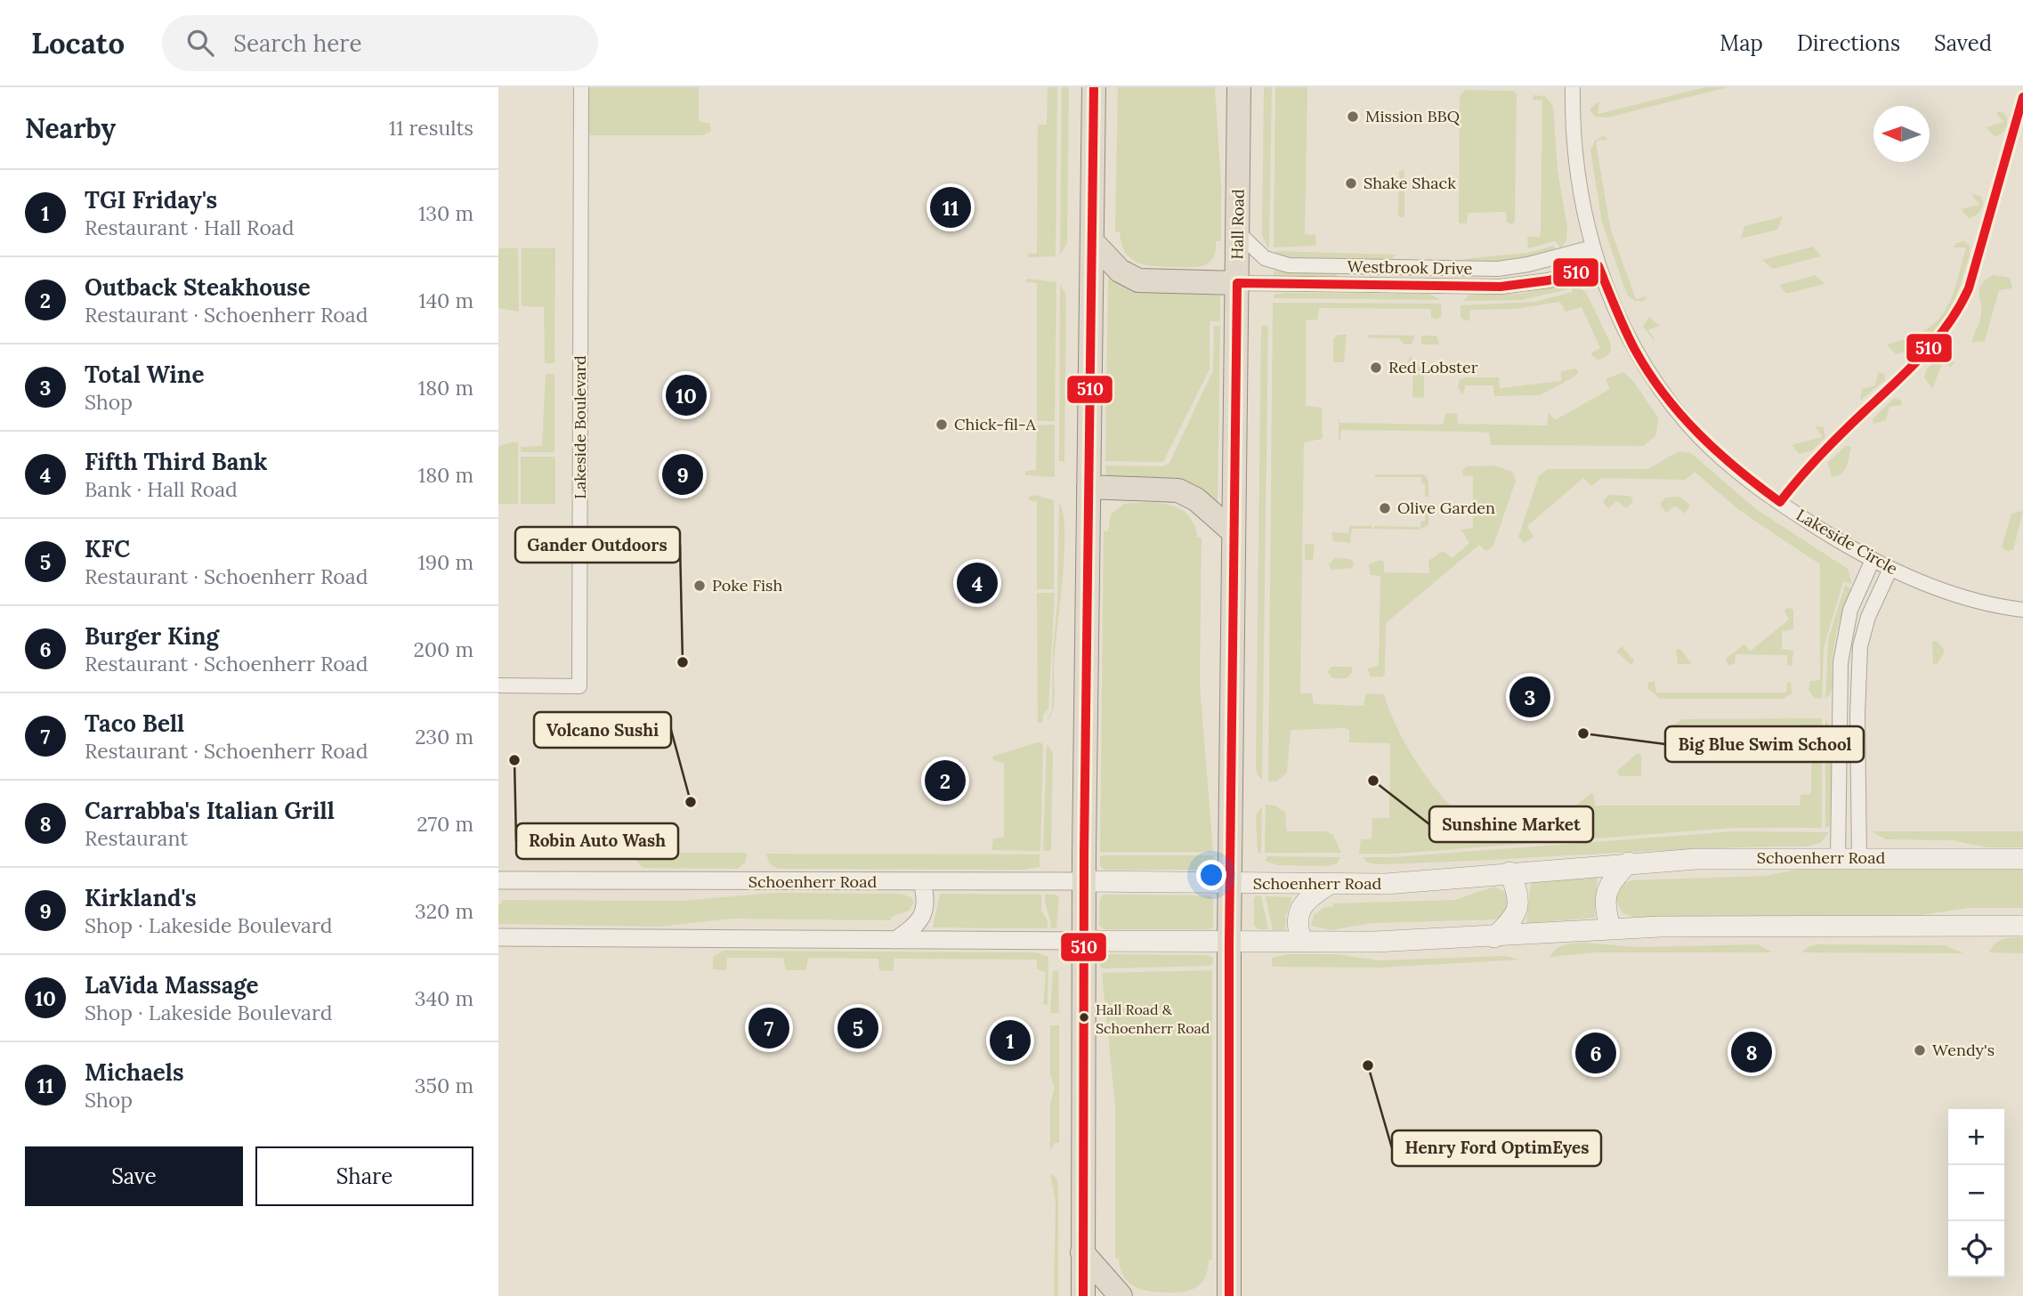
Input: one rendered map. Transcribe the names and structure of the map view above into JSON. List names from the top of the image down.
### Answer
{
  "streets": {
    "highway": ["Hall Road"],
    "main road": ["Schoenherr Road"],
    "street": ["Westbrook Drive", "Lakeside Boulevard", "Lakeside Circle"]
  },
  "crossings": [
    ["Hall Road", "Westbrook Drive"],
    ["Hall Road", "Schoenherr Road"],
    ["Westbrook Drive", "Lakeside Circle"]
  ],
  "places": [
    "Mission BBQ",
    "Shake Shack",
    "Red Lobster",
    "Chick-fil-A",
    "Olive Garden",
    "Poke Fish",
    "Gander Outdoors",
    "Big Blue Swim School",
    "Robin Auto Wash",
    "Sunshine Market",
    "Volcano Sushi",
    "Hall Road & Schoenherr Road",
    "Wendy's",
    "Henry Ford OptimEyes"
  ],
  "lines": ["transit line 510"],
  "north": "left",
  "page": {
    "header": "Locato",
    "search": "Search here",
    "nav": ["Map", "Directions", "Saved"],
    "heading": ["Nearby", "11 results"],
    "list": [
      {
        "mark": "1",
        "name": "TGI Friday's",
        "note": "Restaurant · Hall Road",
        "value": "130 m"
      },
      {
        "mark": "2",
        "name": "Outback Steakhouse",
        "note": "Restaurant · Schoenherr Road",
        "value": "140 m"
      },
      {
        "mark": "3",
        "name": "Total Wine",
        "note": "Shop",
        "value": "180 m"
      },
      {
        "mark": "4",
        "name": "Fifth Third Bank",
        "note": "Bank · Hall Road",
        "value": "180 m"
      },
      {
        "mark": "5",
        "name": "KFC",
        "note": "Restaurant · Schoenherr Road",
        "value": "190 m"
      },
      {
        "mark": "6",
        "name": "Burger King",
        "note": "Restaurant · Schoenherr Road",
        "value": "200 m"
      },
      {
        "mark": "7",
        "name": "Taco Bell",
        "note": "Restaurant · Schoenherr Road",
        "value": "230 m"
      },
      {
        "mark": "8",
        "name": "Carrabba's Italian Grill",
        "note": "Restaurant",
        "value": "270 m"
      },
      {
        "mark": "9",
        "name": "Kirkland's",
        "note": "Shop · Lakeside Boulevard",
        "value": "320 m"
      },
      {
        "mark": "10",
        "name": "LaVida Massage",
        "note": "Shop · Lakeside Boulevard",
        "value": "340 m"
      },
      {
        "mark": "11",
        "name": "Michaels",
        "note": "Shop",
        "value": "350 m"
      }
    ],
    "pins": [
      "11",
      "10",
      "9",
      "4",
      "3",
      "2",
      "5",
      "7",
      "1",
      "8",
      "6"
    ],
    "map_buttons": ["+", "−"],
    "buttons": ["Save", "Share"]
  }
}
